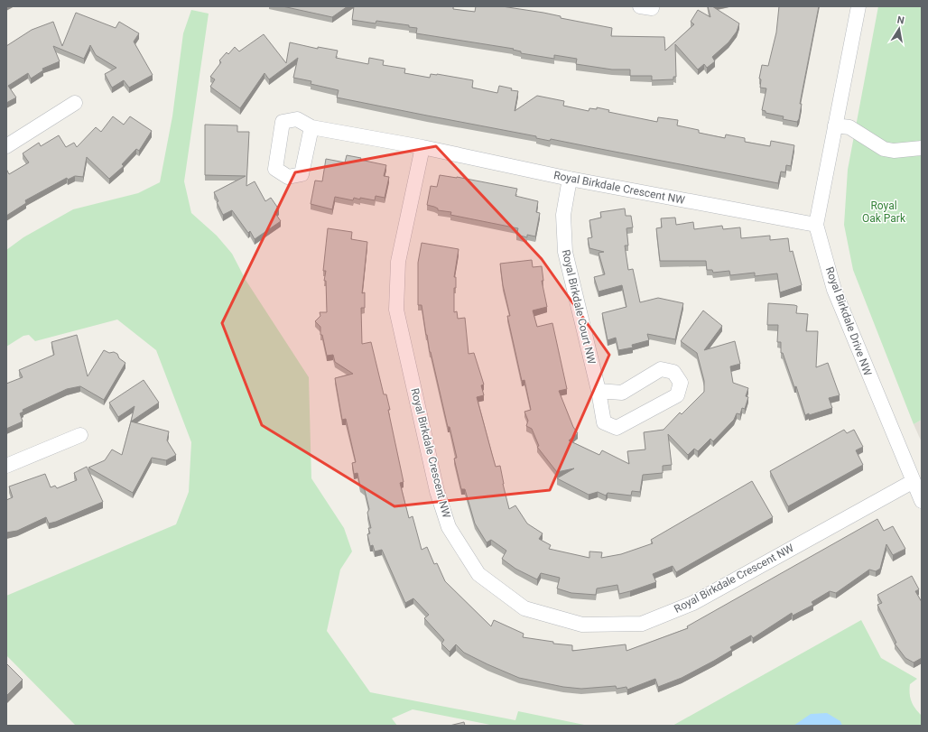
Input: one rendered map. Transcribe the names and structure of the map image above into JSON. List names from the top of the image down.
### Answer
{
  "streets": {
    "street": ["Royal Birkdale Crescent NW", "Royal Birkdale Court NW", "Royal Birkdale Drive NW"]
  },
  "crossings": [
    ["Royal Birkdale Crescent NW", "Royal Birkdale Court NW"],
    ["Royal Birkdale Crescent NW", "Royal Birkdale Drive NW"]
  ],
  "parks": ["Royal Oak Park"],
  "north": "top"
}
